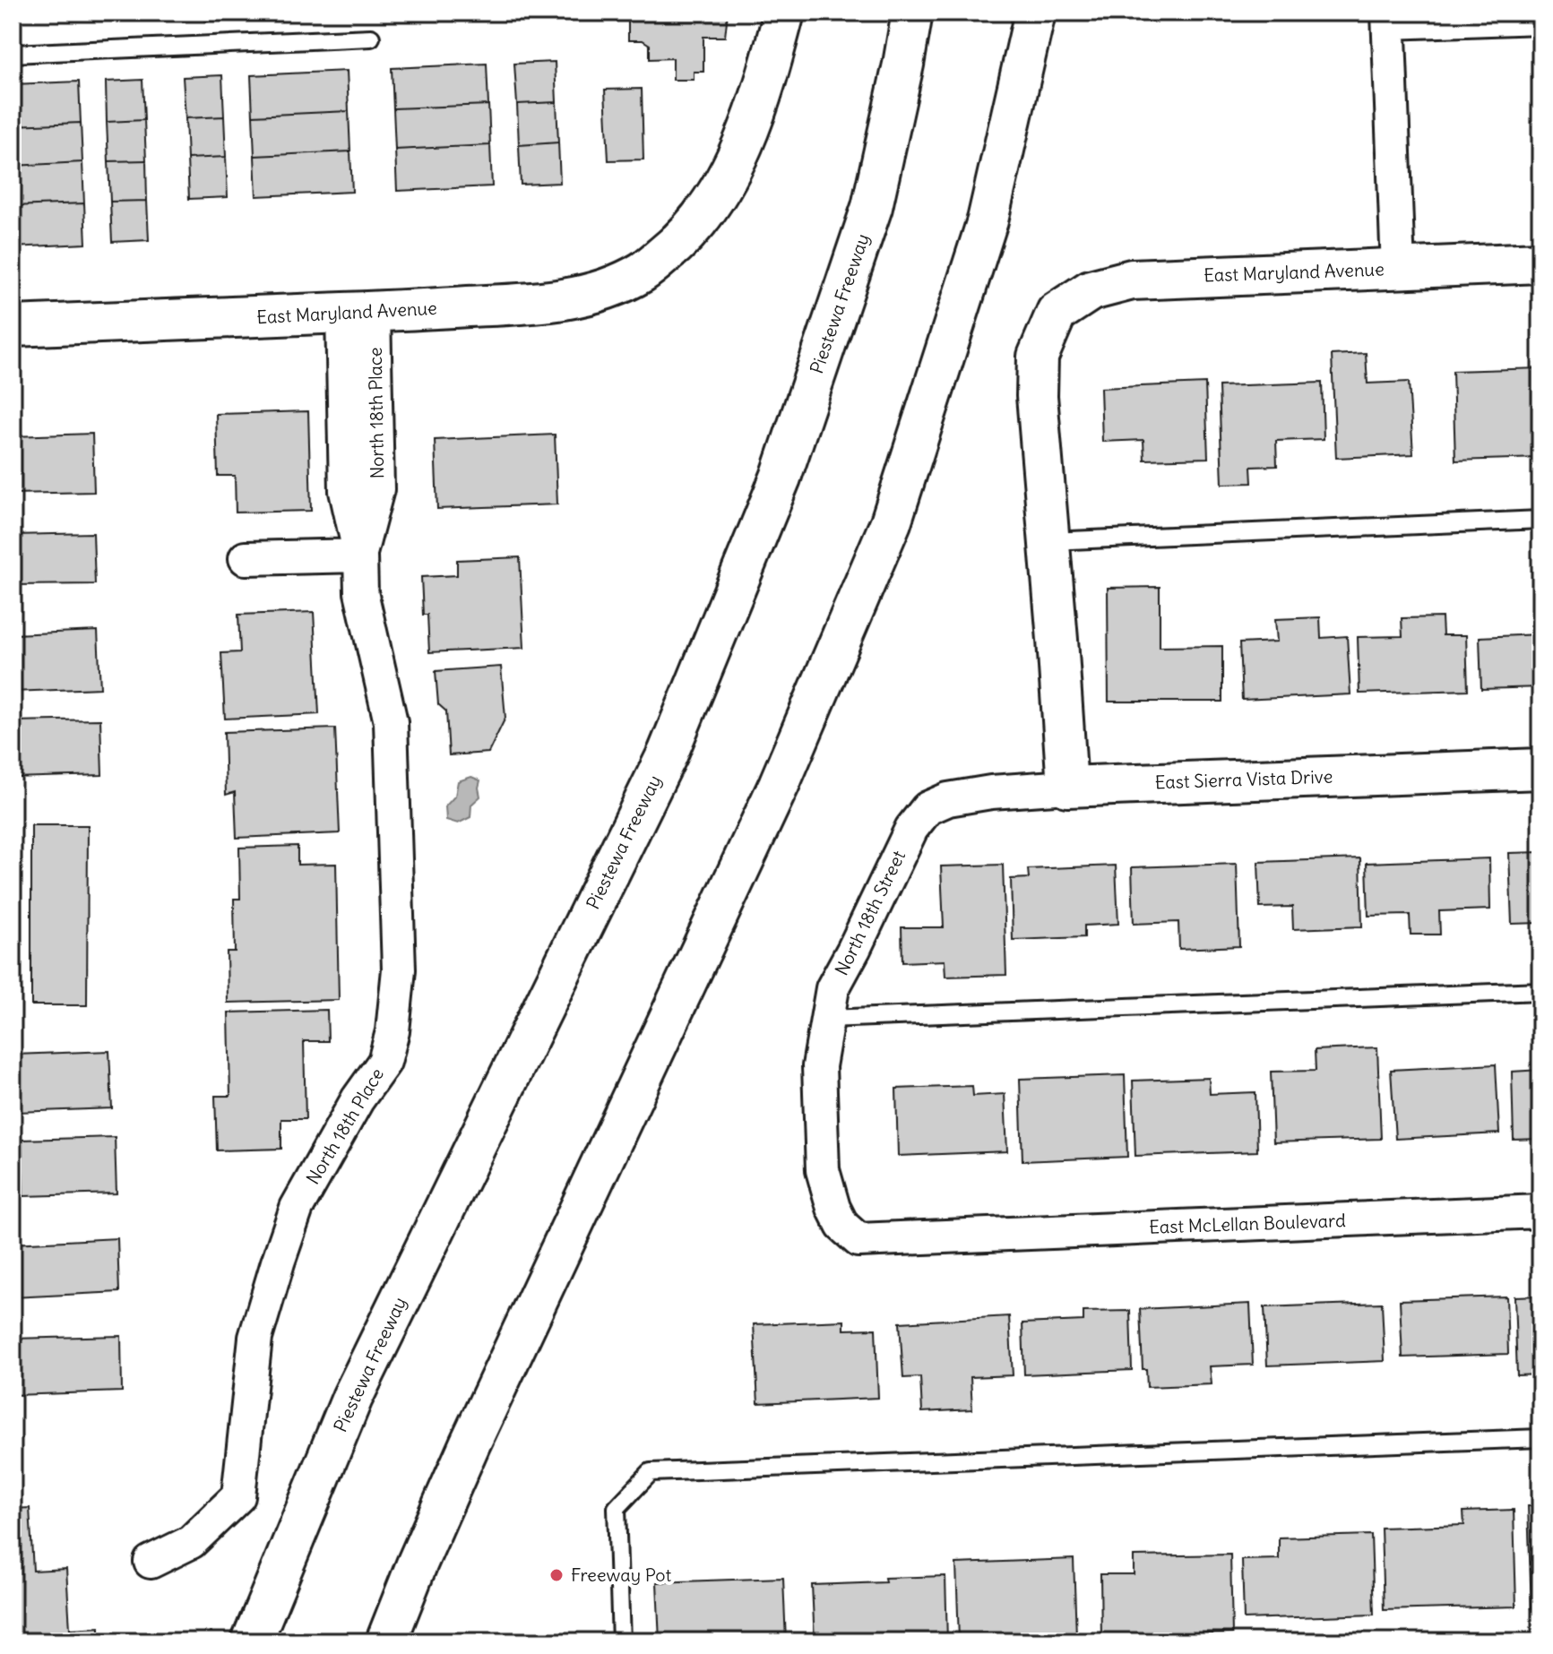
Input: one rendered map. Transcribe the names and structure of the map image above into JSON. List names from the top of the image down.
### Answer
{
  "streets": {
    "main road": ["East Maryland Avenue", "Piestewa Freeway", "East Sierra Vista Drive"],
    "street": ["North 18th Place", "North 18th Street", "East McLellan Boulevard"]
  },
  "crossings": [
    ["East Maryland Avenue", "North 18th Place"],
    ["East Sierra Vista Drive", "North 18th Street"],
    ["North 18th Street", "East McLellan Boulevard"]
  ],
  "places": ["Freeway Pot"]
}
